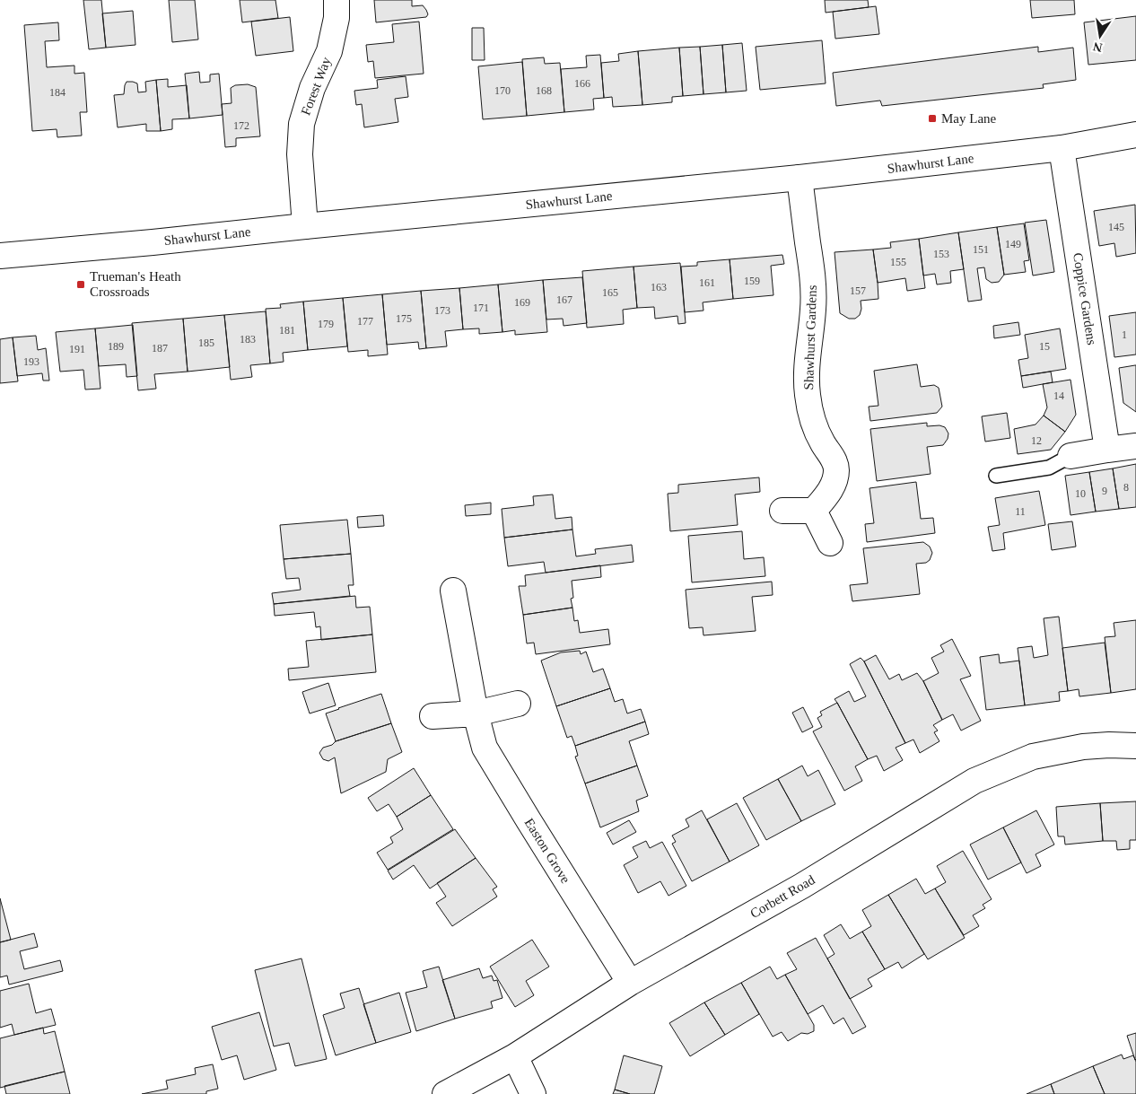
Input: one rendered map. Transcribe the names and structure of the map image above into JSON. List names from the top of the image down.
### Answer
{
  "streets": {
    "street": [
      "Forest Way",
      "Shawhurst Lane",
      "Coppice Gardens",
      "Shawhurst Gardens",
      "Easton Grove",
      "Corbett Road"
    ]
  },
  "crossings": [
    ["Forest Way", "Shawhurst Lane"],
    ["Shawhurst Lane", "Coppice Gardens"],
    ["Shawhurst Lane", "Shawhurst Gardens"],
    ["Easton Grove", "Corbett Road"]
  ],
  "places": {
    "transit": ["May Lane", "Trueman's Heath Crossroads"]
  },
  "house_numbers": [
    "166",
    "170",
    "168",
    "184",
    "172",
    "145",
    "149",
    "151",
    "153",
    "155",
    "159",
    "161",
    "163",
    "157",
    "165",
    "167",
    "169",
    "171",
    "173",
    "175",
    "177",
    "179",
    "181",
    "1",
    "183",
    "185",
    "189",
    "15",
    "187",
    "191",
    "193",
    "14",
    "12",
    "8",
    "9",
    "10",
    "11"
  ],
  "north": "bottom"
}
